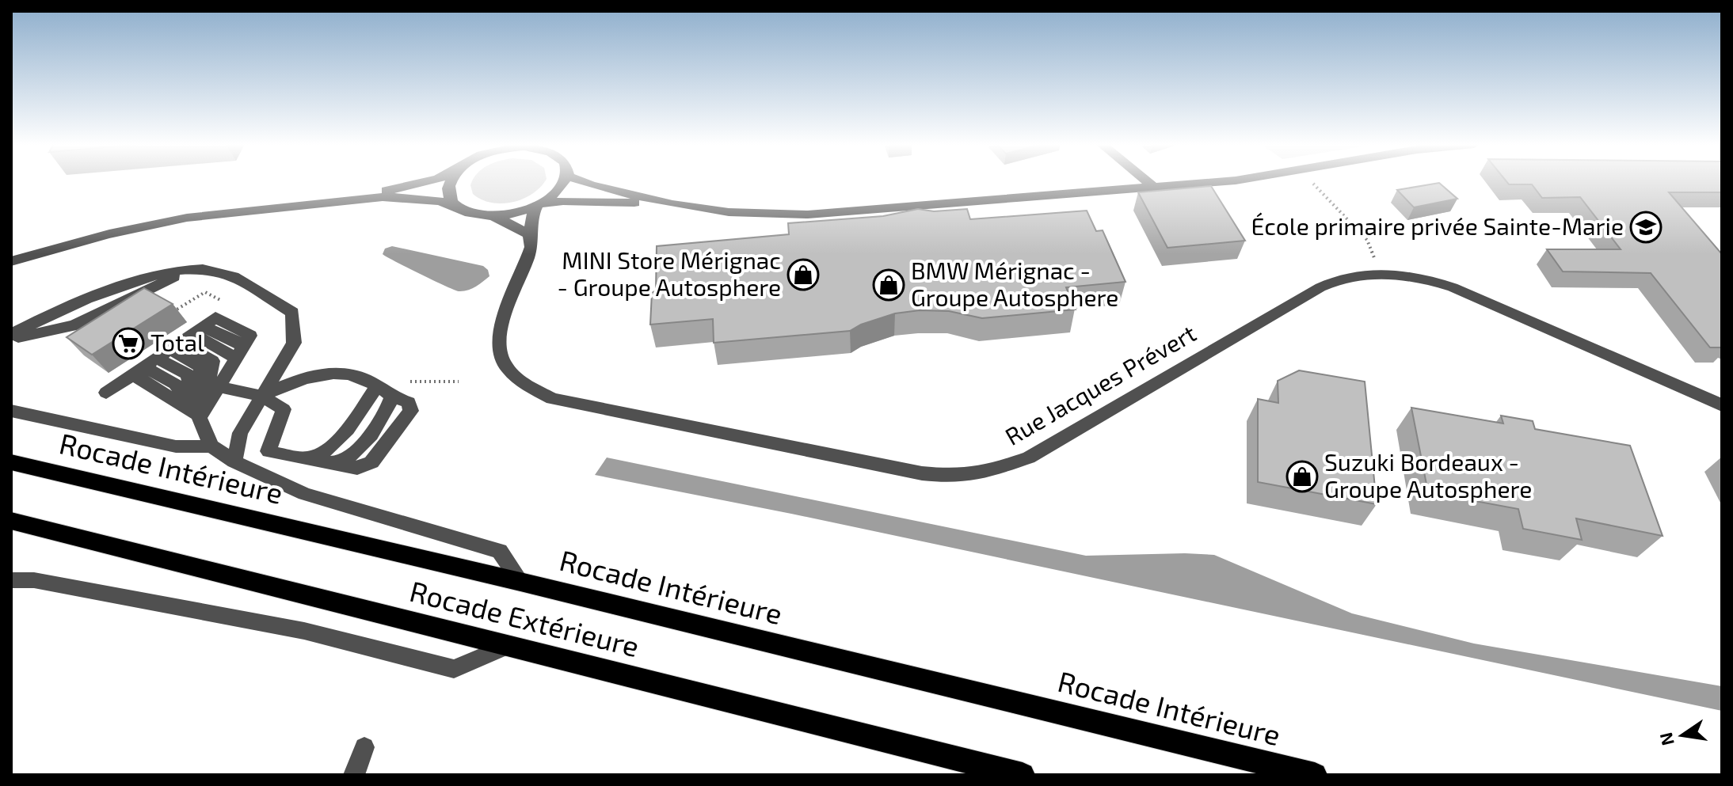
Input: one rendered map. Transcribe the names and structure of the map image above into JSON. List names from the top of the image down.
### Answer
{
  "streets": {
    "highway": ["Rocade Intérieure", "Rocade Extérieure"],
    "street": ["Rue Jacques Prévert"]
  },
  "places": {
    "school or university": ["École primaire privée Sainte-Marie"],
    "shop": ["MINI Store Mérignac - Groupe Autosphere", "BMW Mérignac - Groupe Autosphere", "Suzuki Bordeaux - Groupe Autosphere"],
    "supermarket": ["Total"]
  },
  "north": "left"
}
